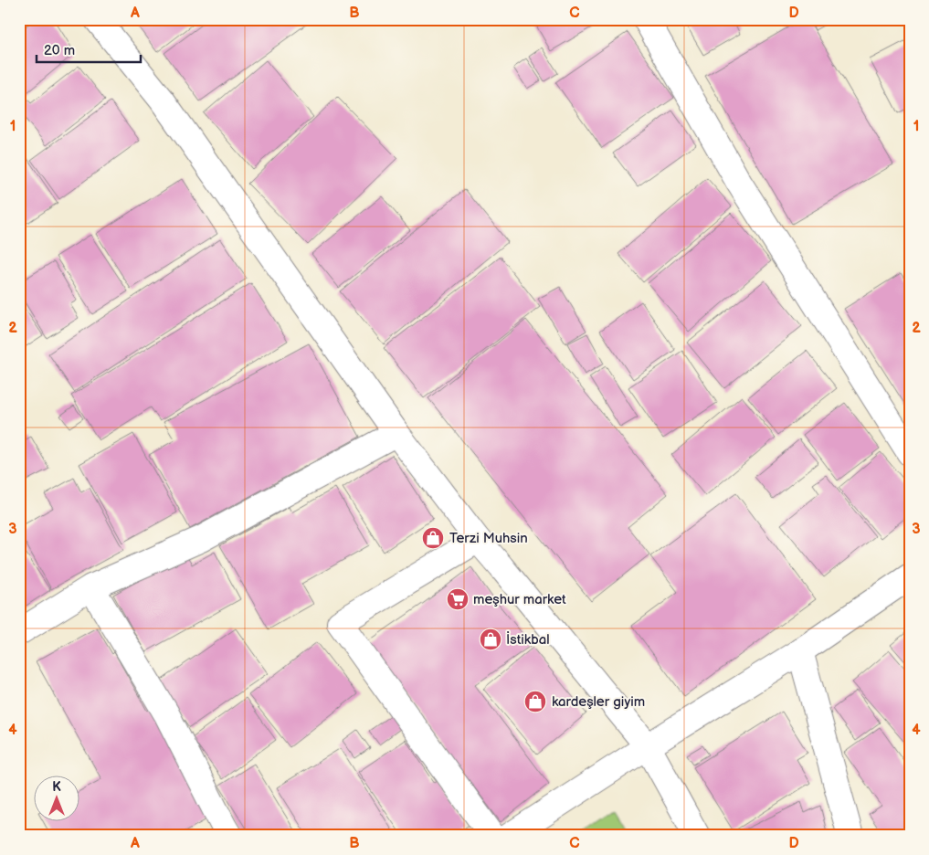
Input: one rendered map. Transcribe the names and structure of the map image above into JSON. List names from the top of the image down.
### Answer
{
  "places": {
    "shop": ["Terzi Muhsin", "İstikbal", "kardeşler giyim"],
    "supermarket": ["meşhur market"]
  },
  "scale_bar": "20 m",
  "north": "top",
  "grid": {
    "columns": [
      "A",
      "B",
      "C",
      "D"
    ],
    "rows": [
      "1",
      "2",
      "3",
      "4"
    ]
  }
}
